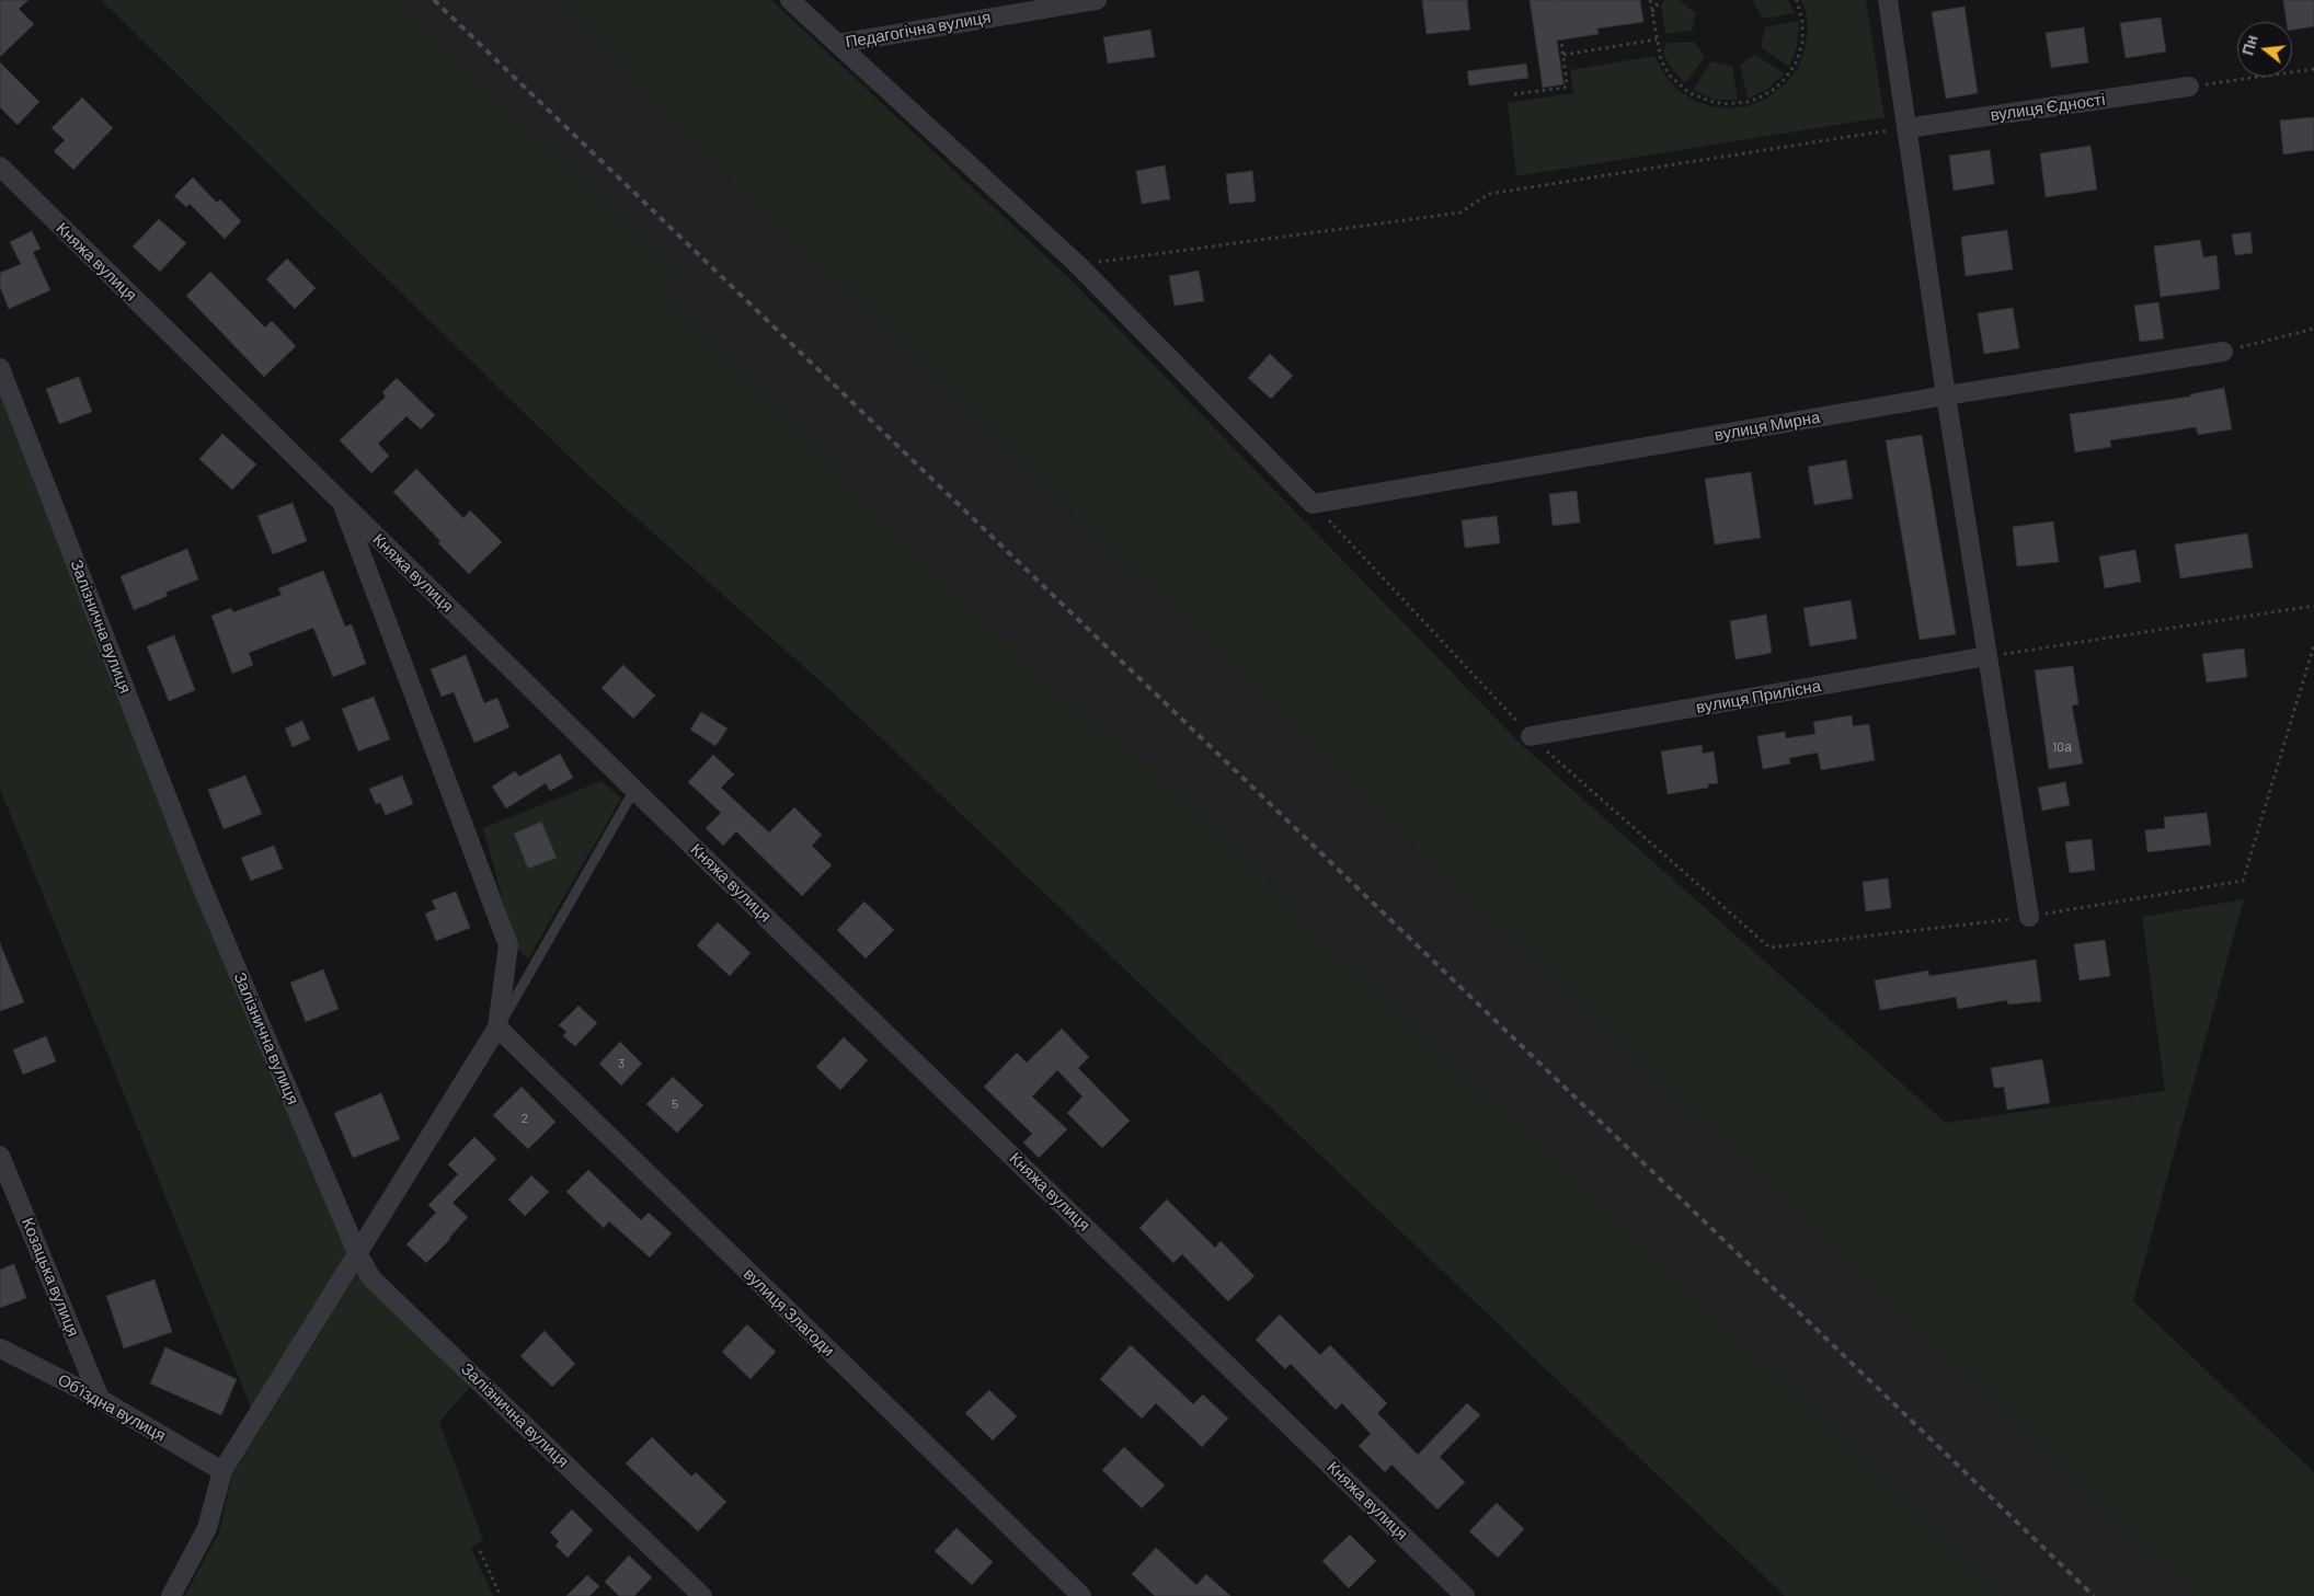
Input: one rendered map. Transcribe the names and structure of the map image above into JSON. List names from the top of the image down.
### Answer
{
  "streets": {
    "street": [
      "Педагогічна вулиця",
      "вулиця Єдності",
      "Княжа вулиця",
      "вулиця Мирна",
      "Залізнична вулиця",
      "вулиця Прилісна",
      "Козацька вулиця",
      "вулиця Злагоди",
      "Обʼїздна вулиця"
    ]
  },
  "crossings": [
    ["Козацька вулиця", "Обʼїздна вулиця"]
  ],
  "house_numbers": [
    "10а",
    "3",
    "5",
    "2"
  ],
  "north": "left"
}
